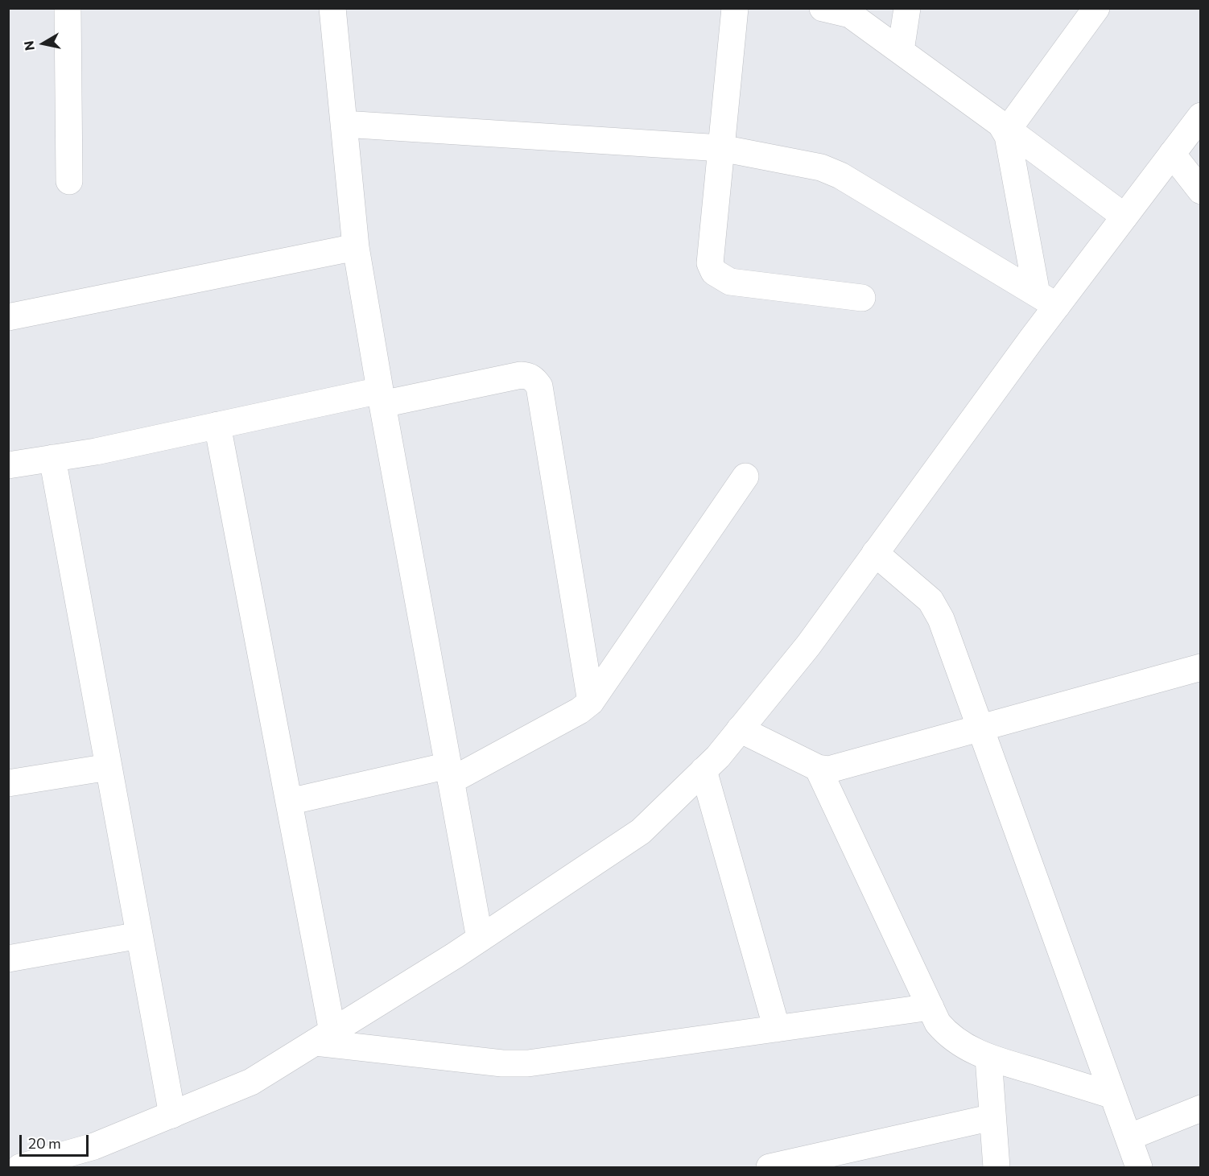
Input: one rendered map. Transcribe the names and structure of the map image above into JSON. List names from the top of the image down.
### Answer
{
  "scale_bar": "20 m",
  "north": "left"
}
